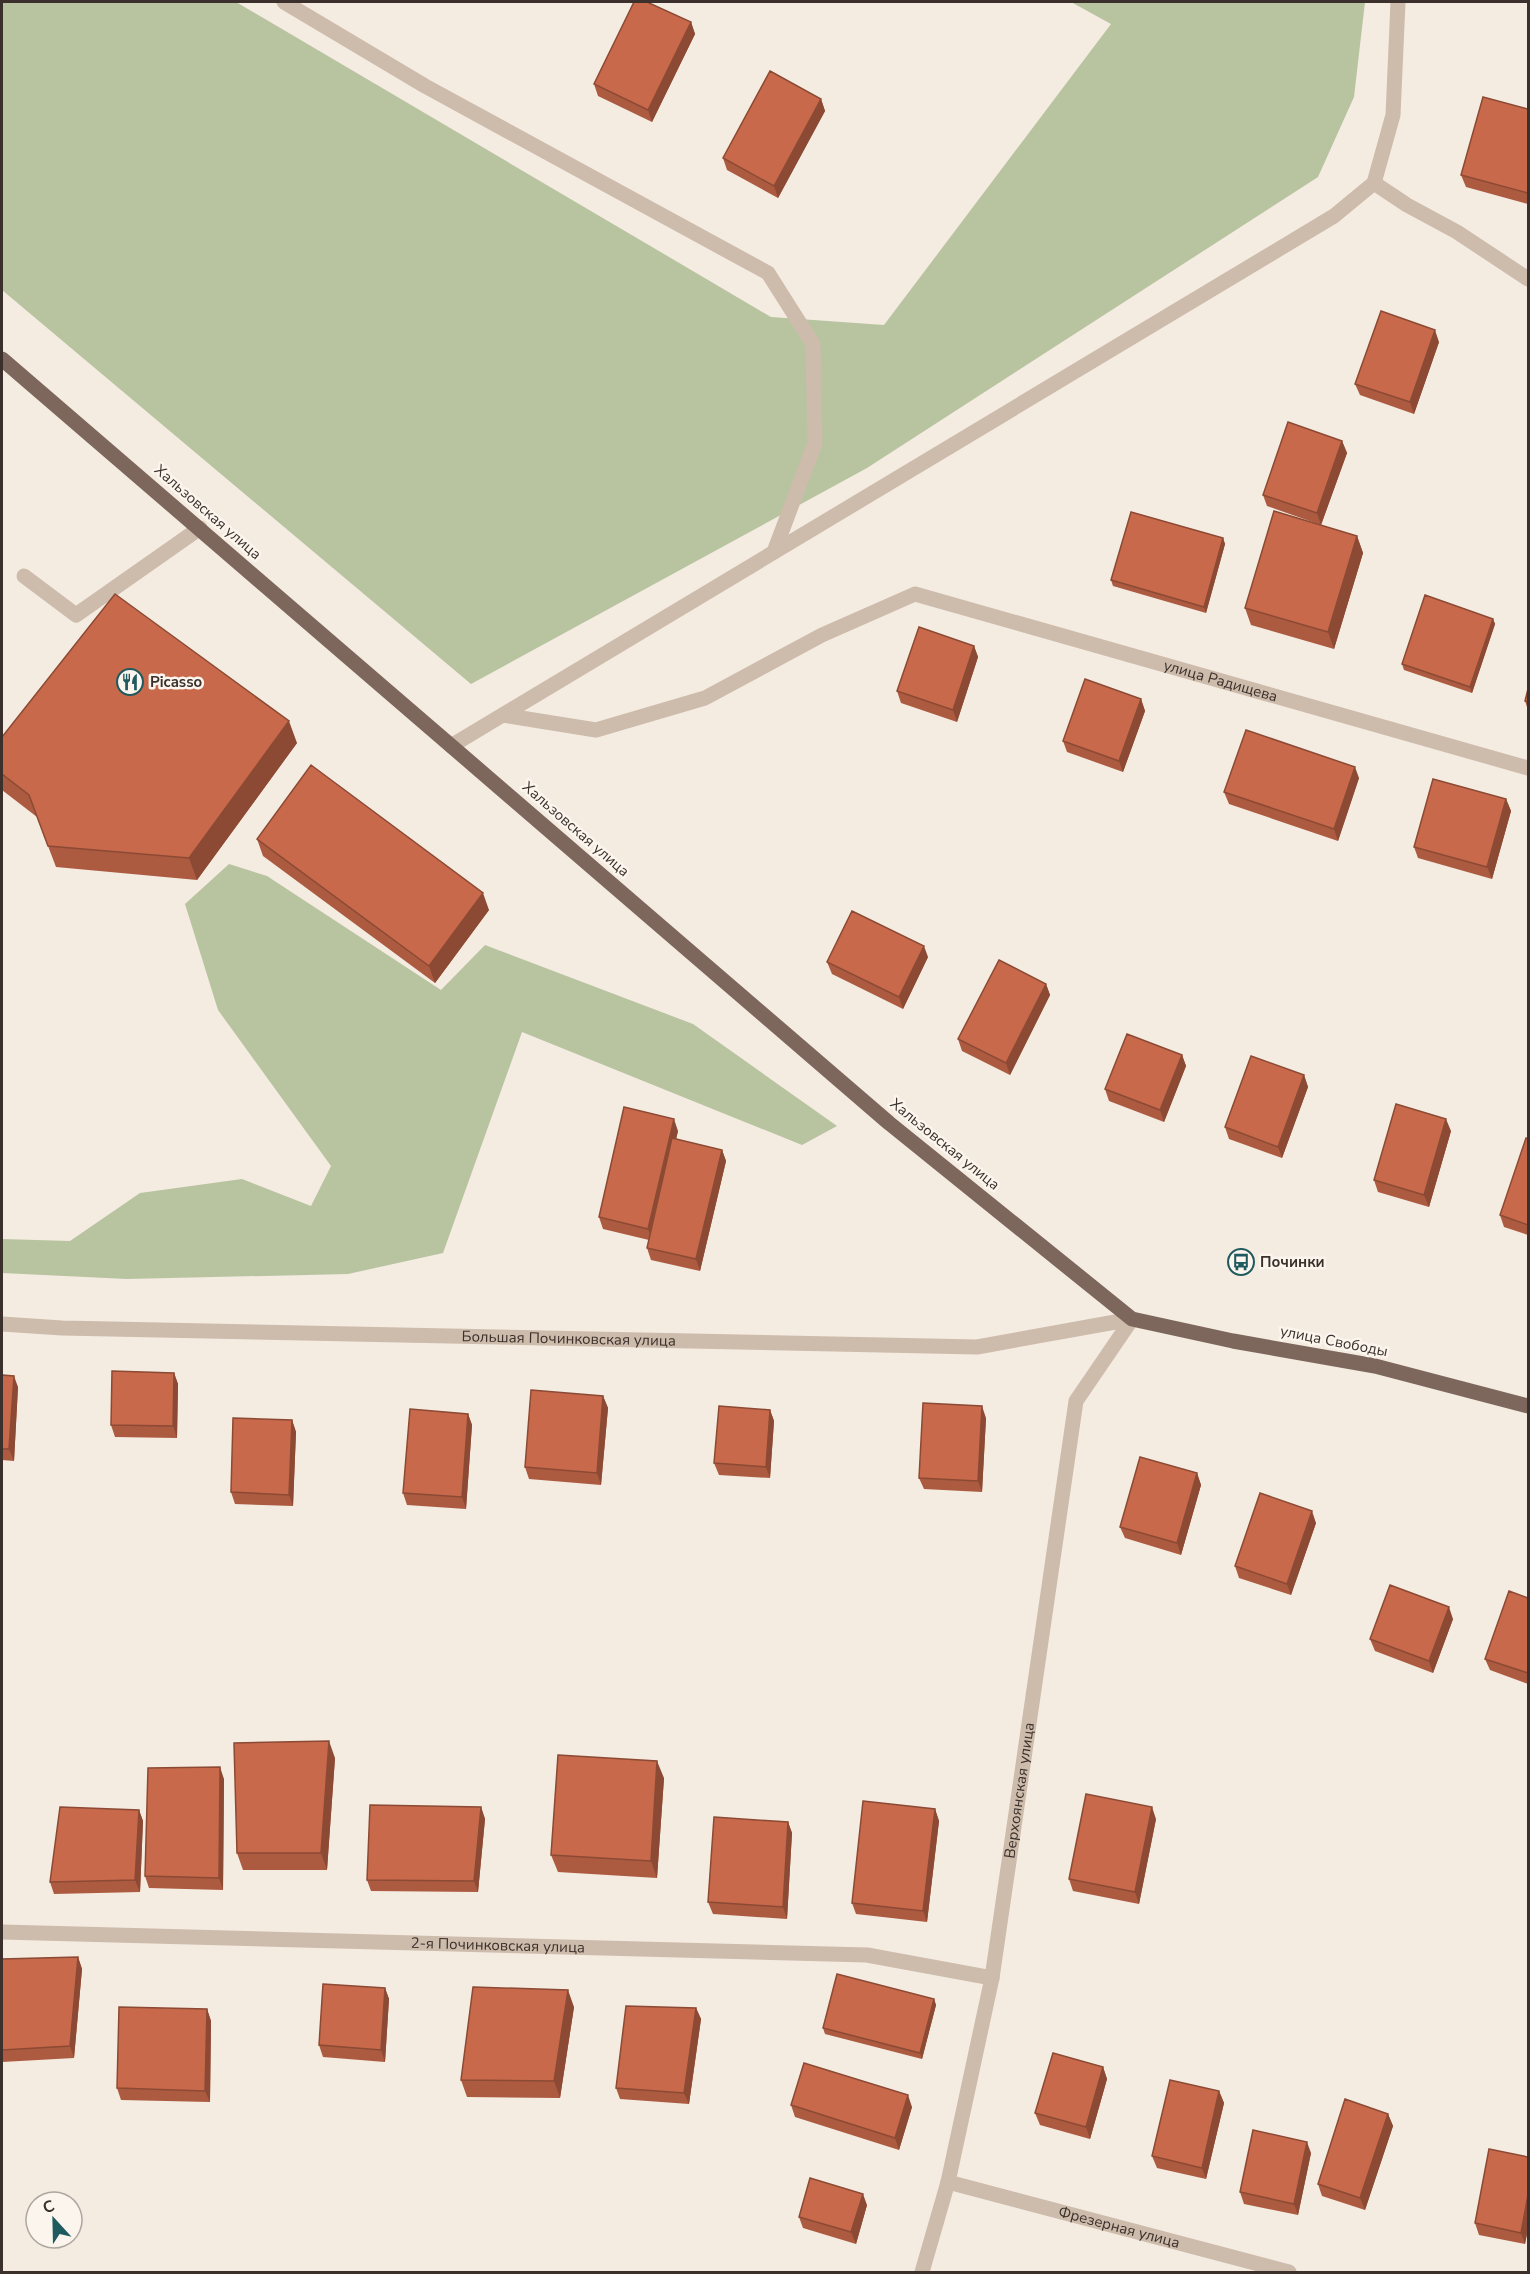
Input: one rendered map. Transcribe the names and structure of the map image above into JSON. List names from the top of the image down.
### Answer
{
  "streets": {
    "main road": ["Хальзовская улица", "улица Свободы"],
    "street": [
      "улица Радищева",
      "Большая Починковская улица",
      "Верхоянская улица",
      "2-я Починковская улица",
      "Фрезерная улица"
    ]
  },
  "crossings": [
    ["Хальзовская улица", "Большая Починковская улица"],
    ["Хальзовская улица", "улица Свободы"],
    ["Хальзовская улица", "Верхоянская улица"],
    ["Большая Починковская улица", "улица Свободы"],
    ["Большая Починковская улица", "Верхоянская улица"],
    ["улица Свободы", "Верхоянская улица"],
    ["Верхоянская улица", "2-я Починковская улица"],
    ["Верхоянская улица", "Фрезерная улица"]
  ],
  "places": {
    "restaurant": ["Picasso"],
    "bus stop": ["Починки"]
  },
  "north": "top"
}
